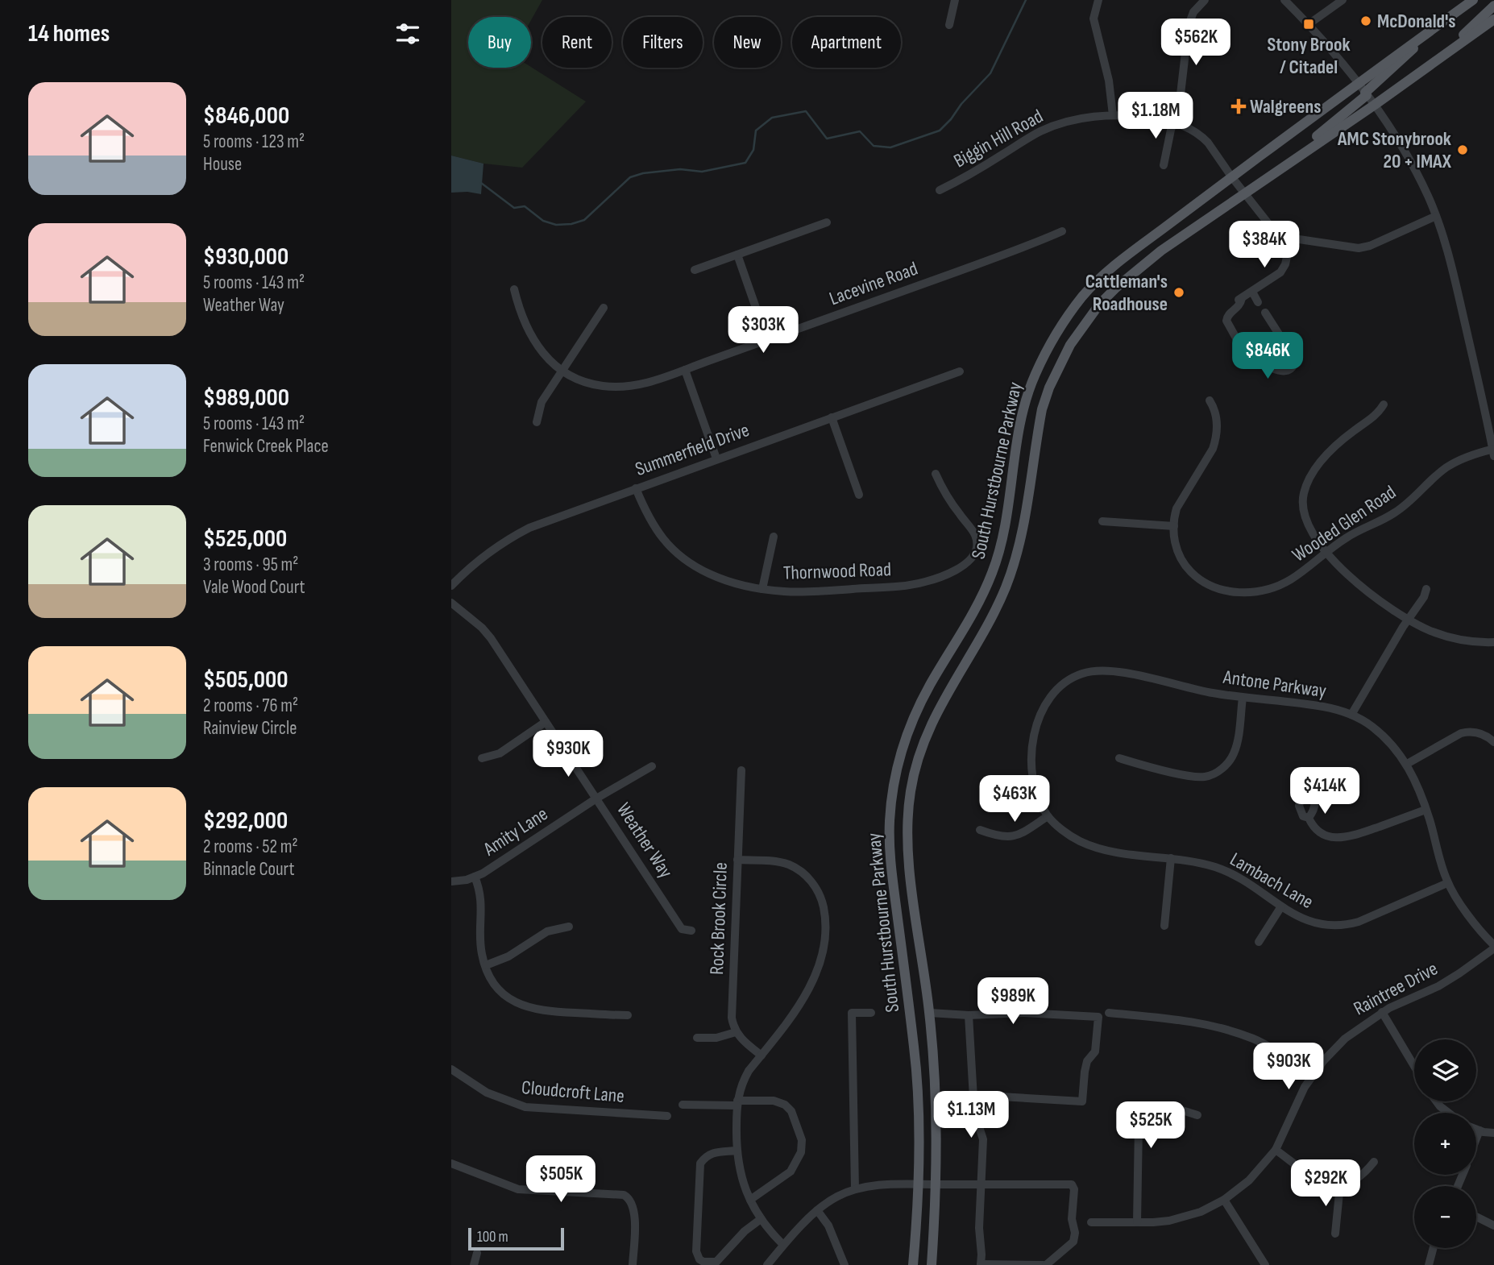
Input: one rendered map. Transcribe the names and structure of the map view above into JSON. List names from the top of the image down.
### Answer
{
  "streets": {
    "main road": ["South Hurstbourne Parkway"],
    "street": [
      "Biggin Hill Road",
      "Lacevine Road",
      "Summerfield Drive",
      "Wooded Glen Road",
      "Thornwood Road",
      "Antone Parkway",
      "Amity Lane",
      "Weather Way",
      "Lambach Lane",
      "Rock Brook Circle",
      "Raintree Drive",
      "Cloudcroft Lane"
    ]
  },
  "crossings": [
    ["Biggin Hill Road", "South Hurstbourne Parkway"],
    ["Summerfield Drive", "Thornwood Road"],
    ["Antone Parkway", "Lambach Lane"],
    ["Antone Parkway", "Raintree Drive"],
    ["Amity Lane", "Weather Way"]
  ],
  "places": {
    "other": ["McDonald's", "AMC Stonybrook 20 + IMAX", "Cattleman's Roadhouse"],
    "transit": ["Stony Brook / Citadel"],
    "health": ["Walgreens"]
  },
  "scale_bar": "100 m",
  "page": {
    "heading": "14 homes",
    "chip": [
      "Buy",
      "Rent",
      "Filters",
      "New",
      "Apartment"
    ],
    "price": [
      "$562K",
      "$1.18M",
      "$384K",
      "$303K",
      "$846K",
      "$930K",
      "$414K",
      "$463K",
      "$989K",
      "$903K",
      "$1.13M",
      "$525K",
      "$505K",
      "$292K"
    ],
    "list": [
      {
        "name": "$846,000",
        "note": "5 rooms · 123 m² · House"
      },
      {
        "name": "$930,000",
        "note": "5 rooms · 143 m² · Weather Way"
      },
      {
        "name": "$989,000",
        "note": "5 rooms · 143 m² · Fenwick Creek Place"
      },
      {
        "name": "$525,000",
        "note": "3 rooms · 95 m² · Vale Wood Court"
      },
      {
        "name": "$505,000",
        "note": "2 rooms · 76 m² · Rainview Circle"
      },
      {
        "name": "$292,000",
        "note": "2 rooms · 52 m² · Binnacle Court"
      }
    ],
    "map_buttons": ["+", "−"],
    "scale": "100 m"
  }
}
